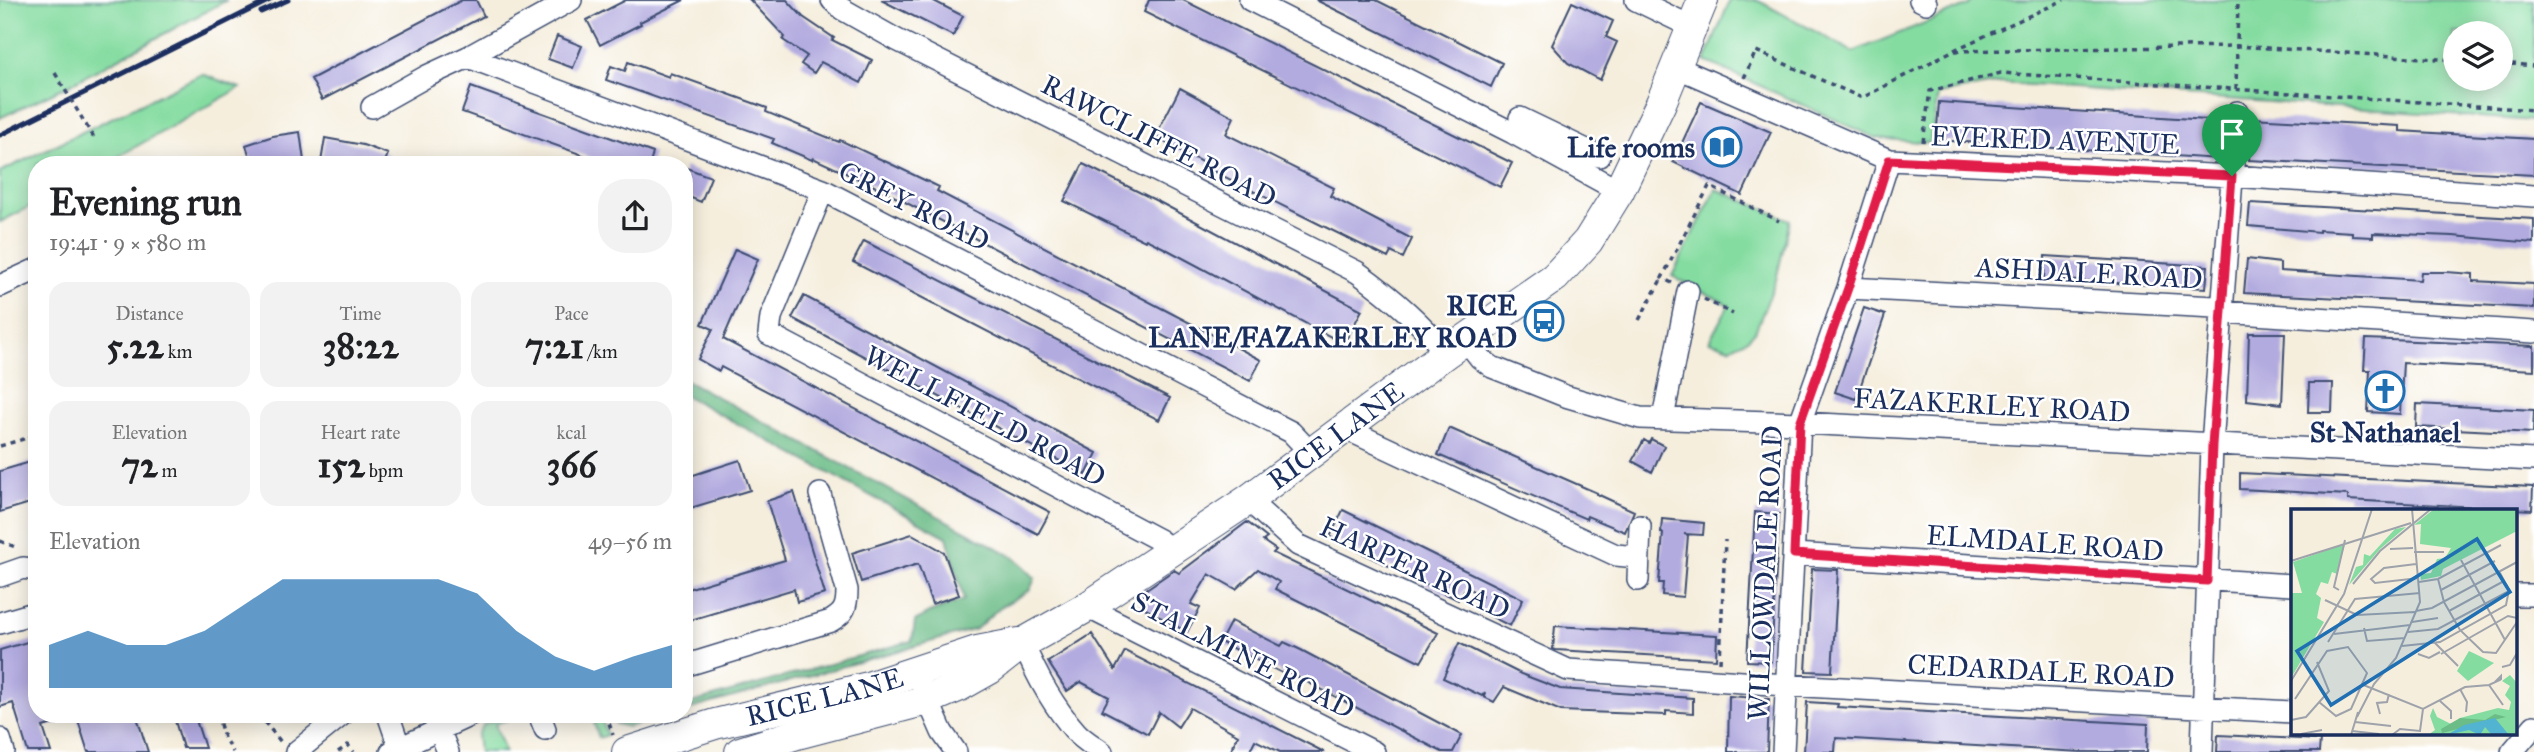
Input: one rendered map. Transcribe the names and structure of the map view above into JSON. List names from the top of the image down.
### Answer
{
  "streets": {
    "highway": ["RICE LANE"],
    "street": [
      "EVERED AVENUE",
      "RAWCLIFFE ROAD",
      "GREY ROAD",
      "ASHDALE ROAD",
      "FAZAKERLEY ROAD",
      "WELLFIELD ROAD",
      "ELMDALE ROAD",
      "HARPER ROAD",
      "WILLOWDALE ROAD",
      "STALMINE ROAD",
      "CEDARDALE ROAD"
    ]
  },
  "crossings": [
    ["EVERED AVENUE", "RICE LANE"],
    ["EVERED AVENUE", "WILLOWDALE ROAD"],
    ["RAWCLIFFE ROAD", "FAZAKERLEY ROAD"],
    ["RAWCLIFFE ROAD", "RICE LANE"],
    ["GREY ROAD", "WELLFIELD ROAD"],
    ["GREY ROAD", "RICE LANE"],
    ["ASHDALE ROAD", "WILLOWDALE ROAD"],
    ["FAZAKERLEY ROAD", "RICE LANE"],
    ["FAZAKERLEY ROAD", "WILLOWDALE ROAD"],
    ["WELLFIELD ROAD", "RICE LANE"],
    ["RICE LANE", "HARPER ROAD"],
    ["RICE LANE", "STALMINE ROAD"],
    ["ELMDALE ROAD", "WILLOWDALE ROAD"],
    ["HARPER ROAD", "CEDARDALE ROAD"],
    ["WILLOWDALE ROAD", "CEDARDALE ROAD"]
  ],
  "places": {
    "library": ["Life rooms"],
    "bus stop": ["RICE LANE/FAZAKERLEY ROAD"],
    "church": ["St Nathanael"]
  },
  "page": {
    "heading": ["Evening run", "19:41 · 9 × 580 m"],
    "stats": [
      ["Distance", "5.22 km"],
      ["Time", "38:22"],
      ["Pace", "7:21 /km"],
      ["Elevation", "72 m"],
      ["Heart rate", "152 bpm"],
      ["kcal", "366"]
    ],
    "chart": ["Elevation", "49–56 m"]
  }
}
